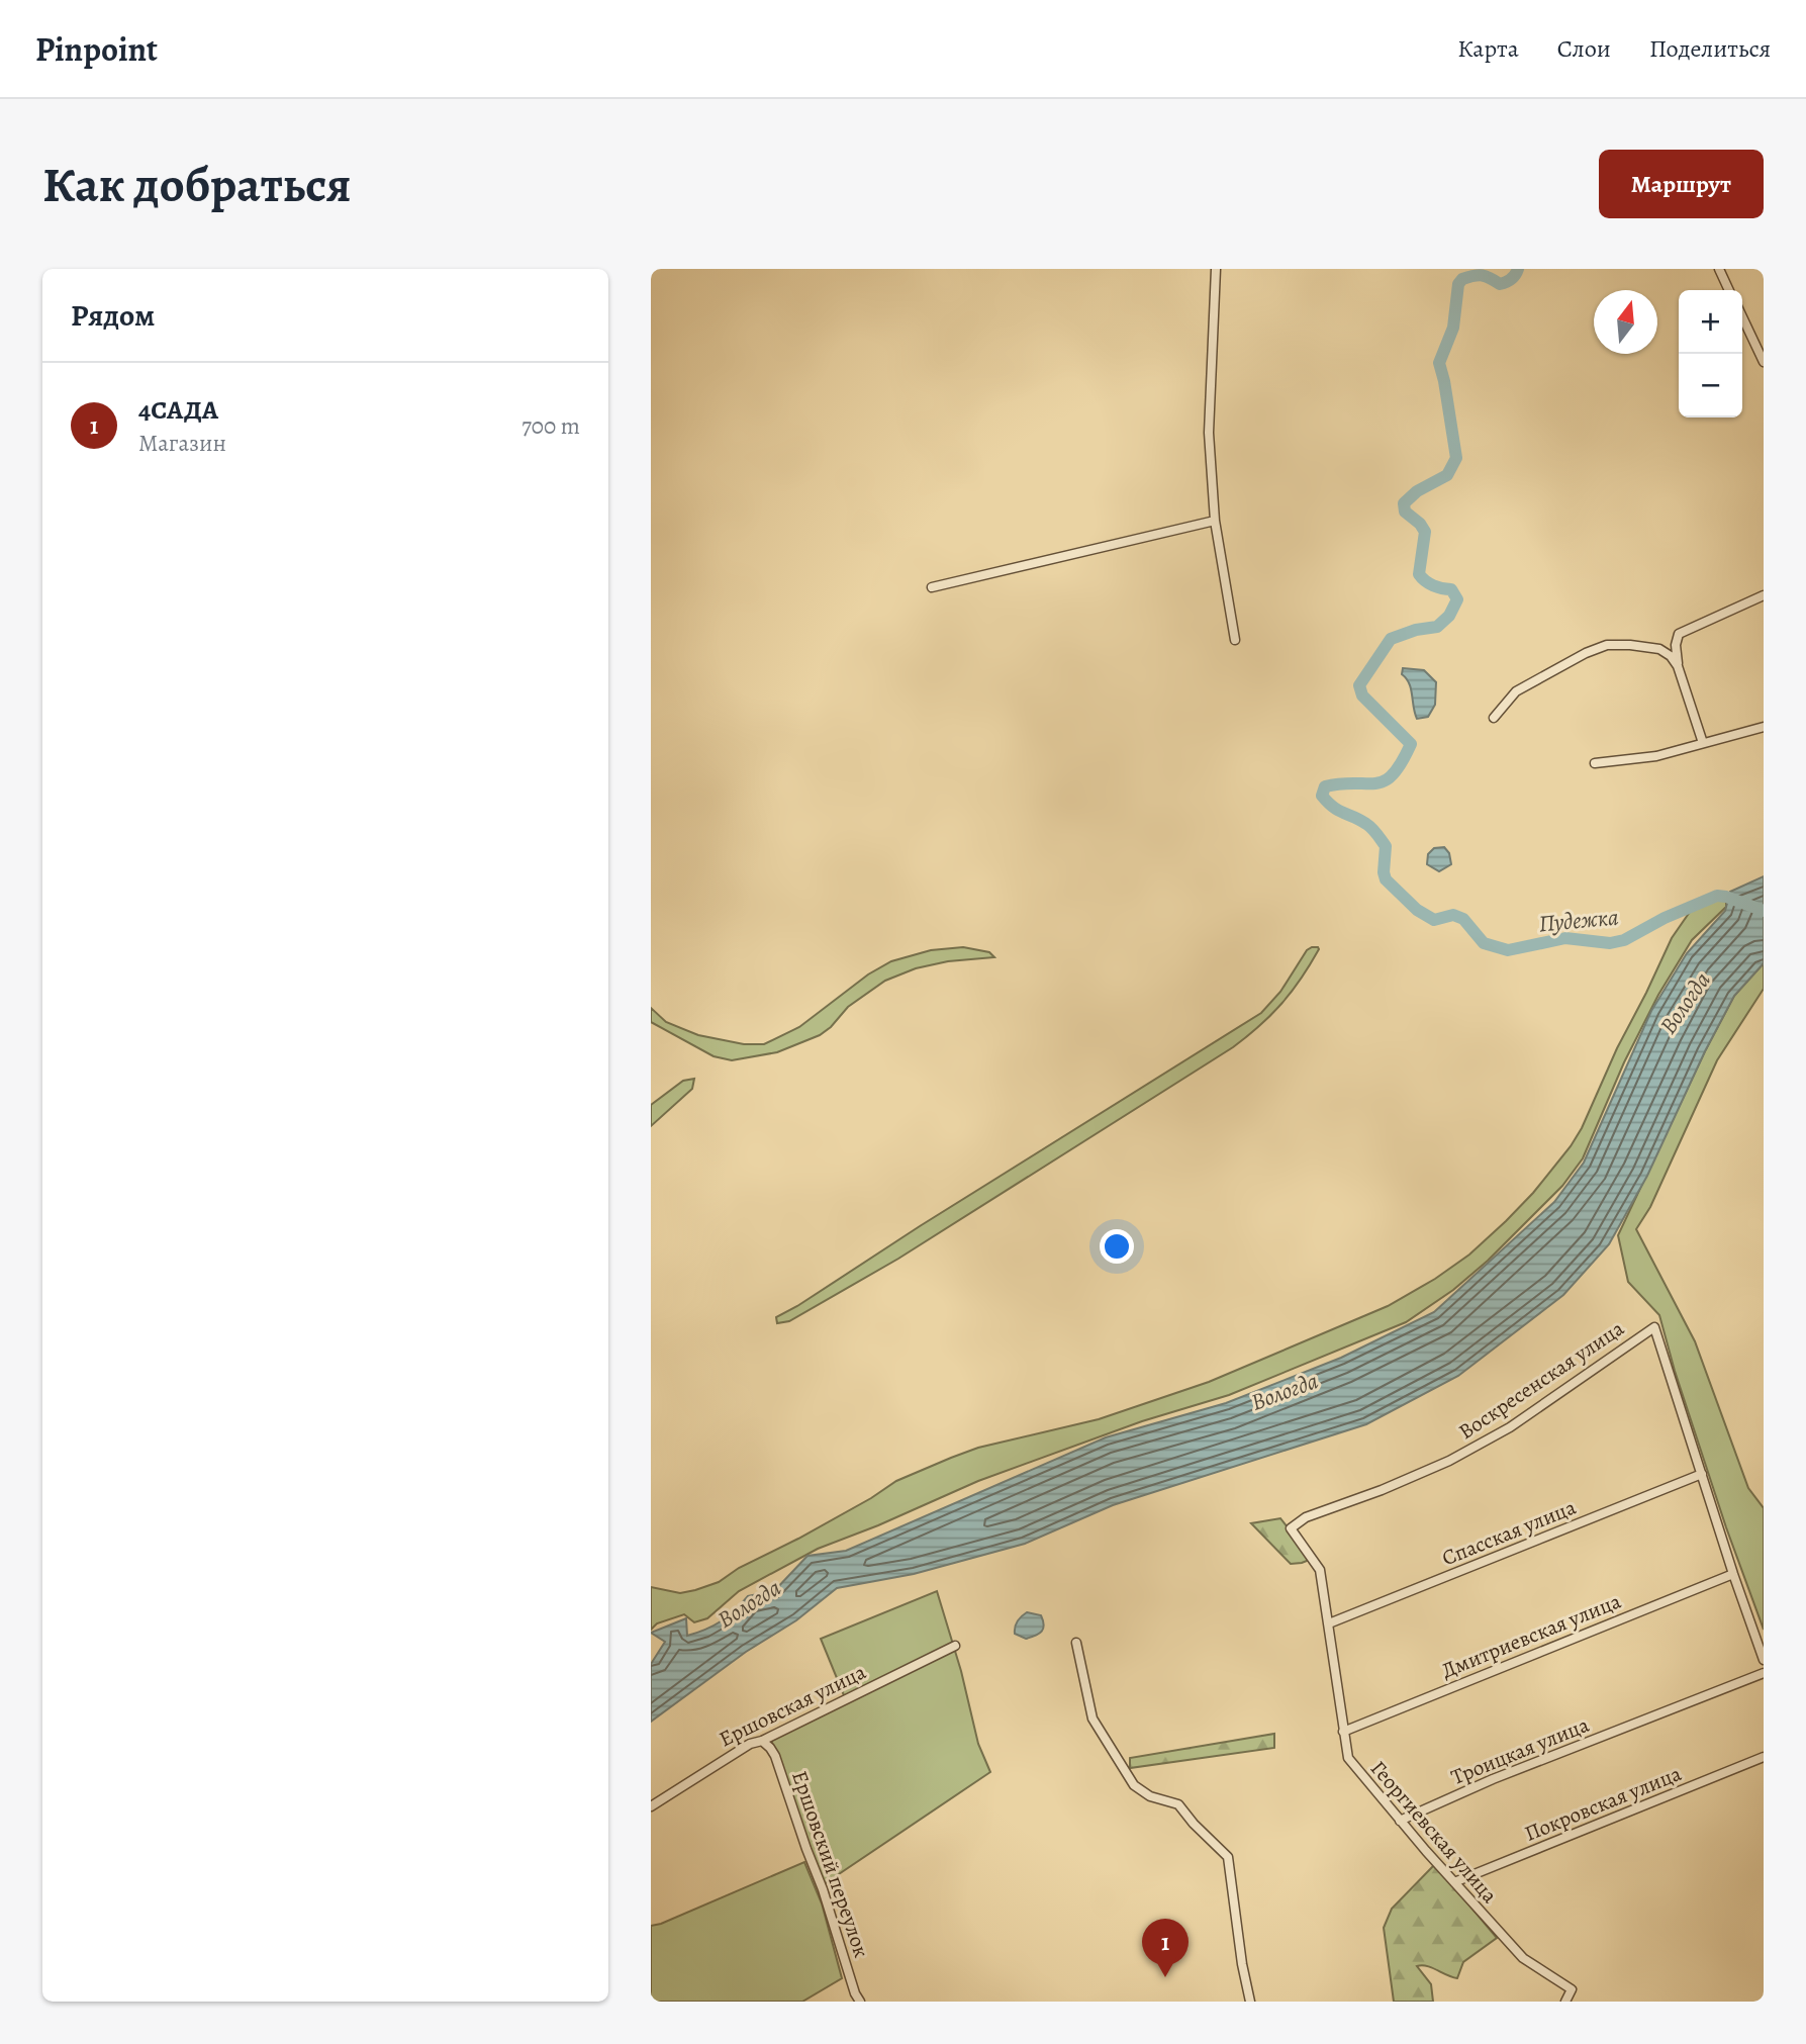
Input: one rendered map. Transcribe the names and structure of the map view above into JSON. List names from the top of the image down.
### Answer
{
  "streets": {
    "street": [
      "Воскресенская улица",
      "Спасская улица",
      "Дмитриевская улица",
      "Ершовская улица",
      "Троицкая улица",
      "Покровская улица",
      "Георгиевская улица",
      "Ершовский переулок"
    ]
  },
  "crossings": [
    ["Воскресенская улица", "Спасская улица"],
    ["Воскресенская улица", "Георгиевская улица"],
    ["Спасская улица", "Георгиевская улица"],
    ["Дмитриевская улица", "Георгиевская улица"],
    ["Ершовская улица", "Ершовский переулок"],
    ["Троицкая улица", "Георгиевская улица"],
    ["Покровская улица", "Георгиевская улица"]
  ],
  "water": ["Пудежка", "Вологда"],
  "north": "top",
  "page": {
    "header": "Pinpoint",
    "nav": ["Карта", "Слои", "Поделиться"],
    "buttons": "Маршрут",
    "title": "Как добраться",
    "heading": "Рядом",
    "map_buttons": ["+", "−"],
    "list": [
      {
        "mark": "1",
        "name": "4САДА",
        "note": "Магазин",
        "value": "700 m"
      }
    ],
    "pins": "1"
  }
}
